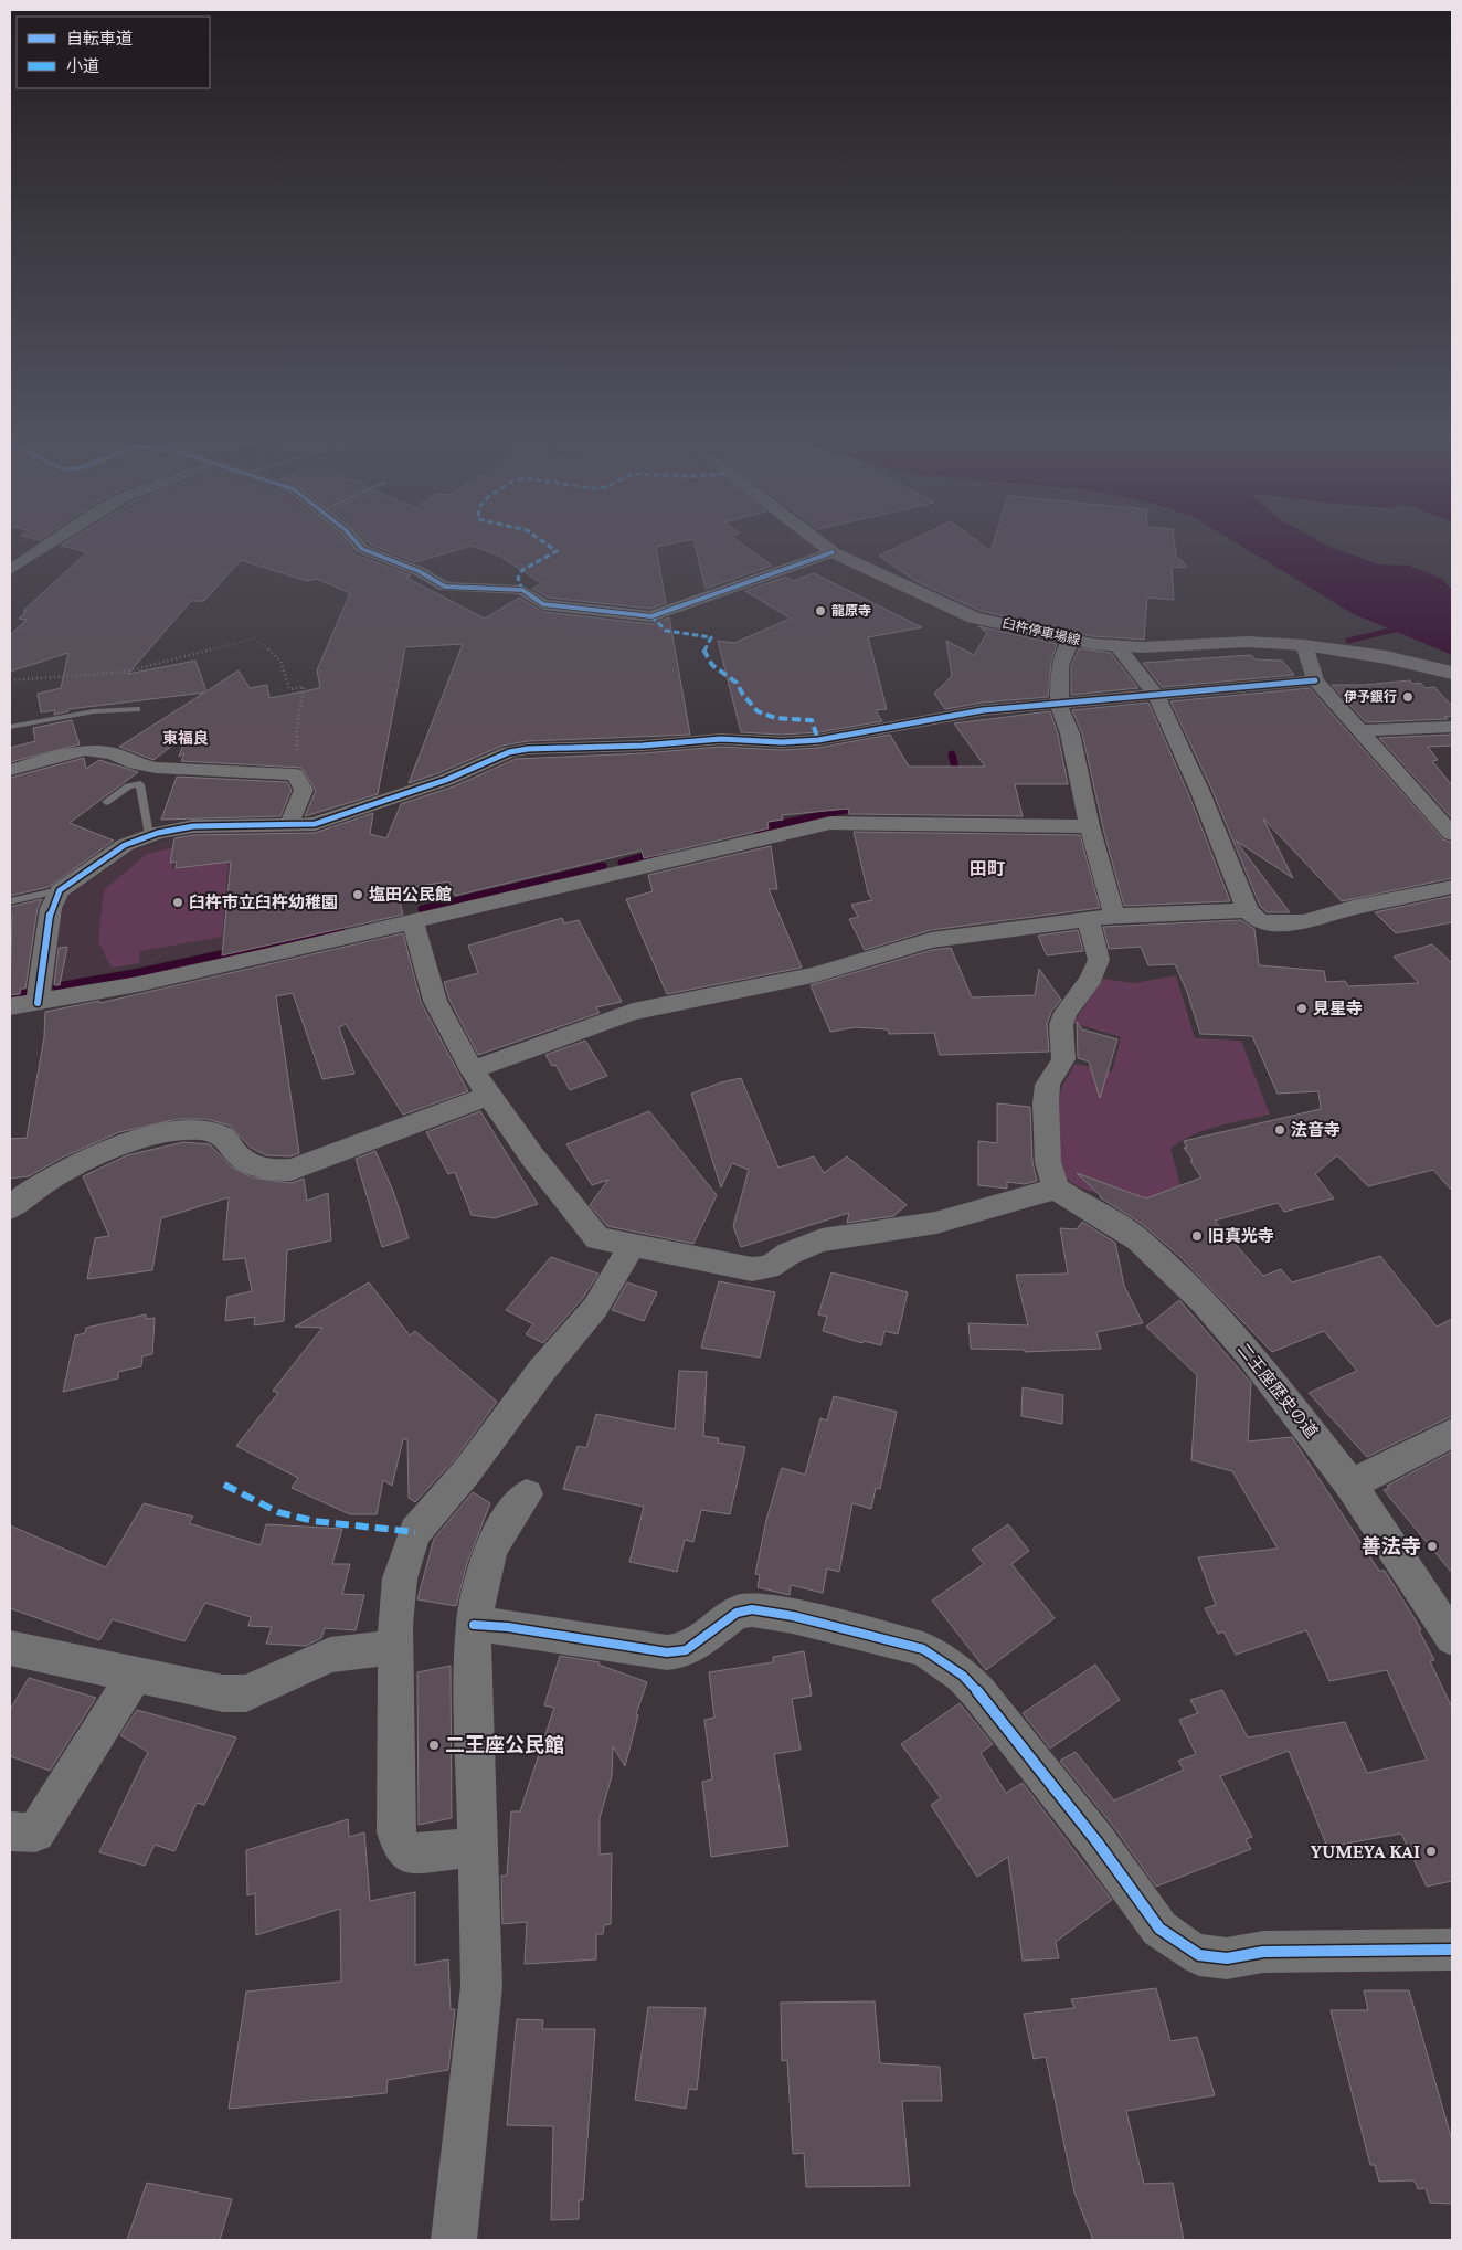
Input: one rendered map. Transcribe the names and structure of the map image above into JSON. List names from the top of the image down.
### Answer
{
  "streets": {
    "main road": ["臼杵停車場線"],
    "street": ["二王座歴史の道"]
  },
  "districts": ["東福良", "田町"],
  "places": [
    "龍原寺",
    "伊予銀行",
    "塩田公民館",
    "臼杵市立臼杵幼稚園",
    "見星寺",
    "法音寺",
    "旧真光寺",
    "善法寺",
    "二王座公民館",
    "YUMEYA KAI"
  ],
  "legend": ["自転車道", "小道"]
}
